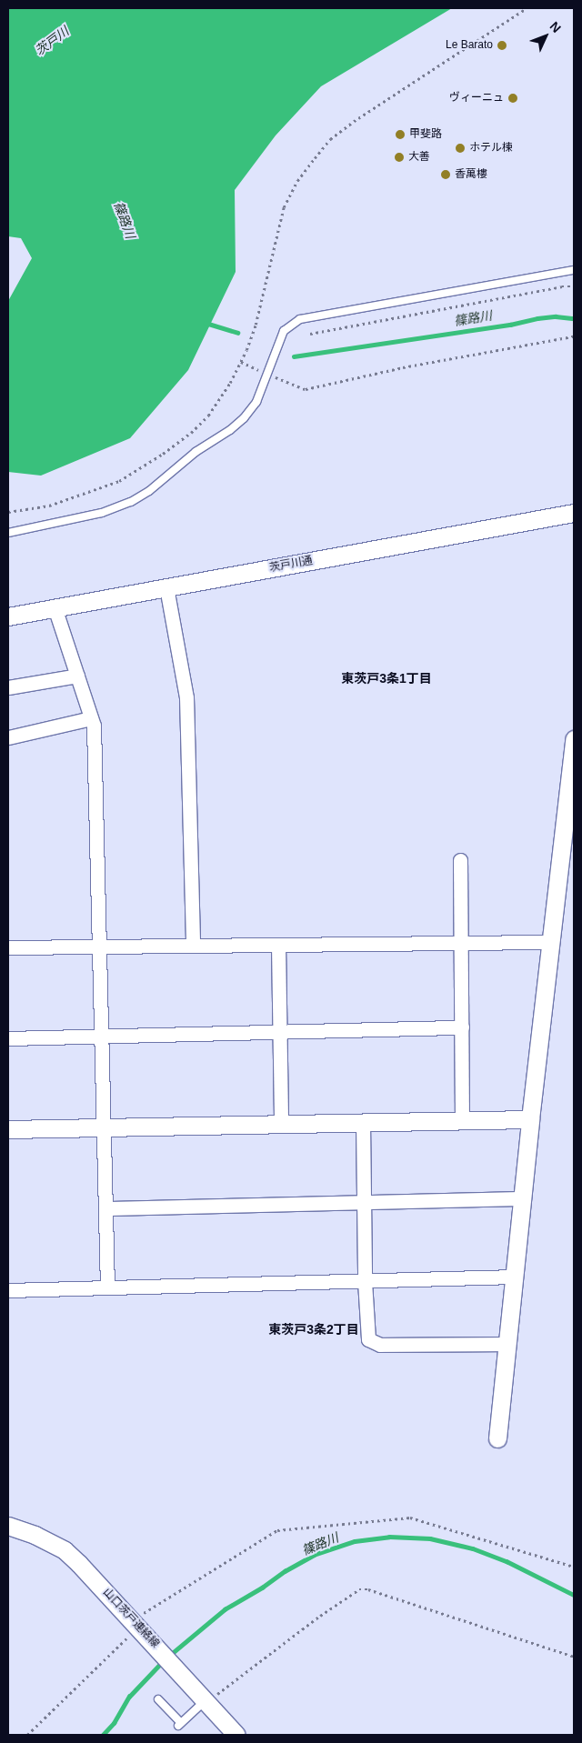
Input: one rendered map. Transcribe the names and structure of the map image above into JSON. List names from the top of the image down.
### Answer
{
  "streets": {
    "street": ["茨戸川通", "山口茨戸連絡線"]
  },
  "districts": ["東茨戸3条1丁目", "東茨戸3条2丁目"],
  "water": ["茨戸川", "篠路川"],
  "places": [
    "Le Barato",
    "ヴィーニュ",
    "甲斐路",
    "ホテル棟",
    "大善",
    "香萬樓"
  ],
  "north": "top right"
}
